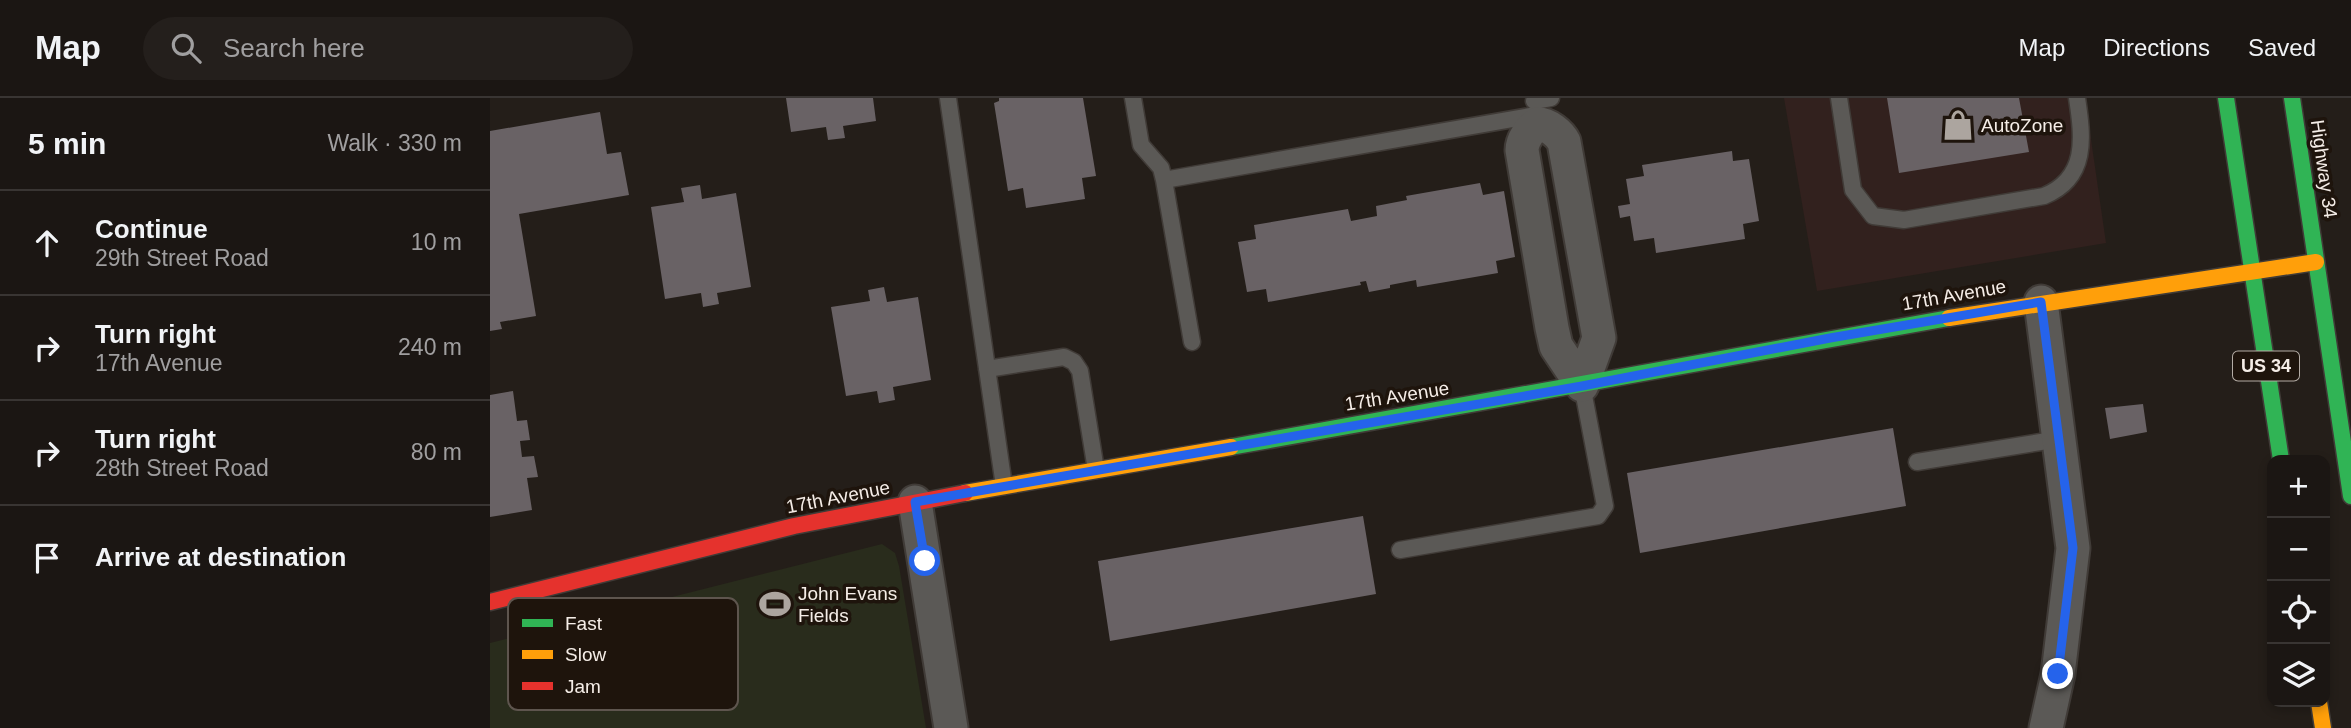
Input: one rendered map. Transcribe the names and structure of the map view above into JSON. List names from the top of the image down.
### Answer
{
  "streets": {
    "main road": ["Highway 34", "17th Avenue", "US 34"]
  },
  "crossings": [
    ["Highway 34", "17th Avenue"],
    ["17th Avenue", "US 34"]
  ],
  "places": {
    "shop": ["AutoZone"],
    "sports": ["John Evans Fields"]
  },
  "legend": ["Fast", "Slow", "Jam"],
  "page": {
    "header": "Map",
    "search": "Search here",
    "nav": ["Map", "Directions", "Saved"],
    "heading": ["5 min", "Walk · 330 m"],
    "list": [
      ["Continue", "29th Street Road", "10 m"],
      ["Turn right", "17th Avenue", "240 m"],
      ["Turn right", "28th Street Road", "80 m"],
      "Arrive at destination"
    ],
    "map_buttons": ["+", "−"]
  }
}
